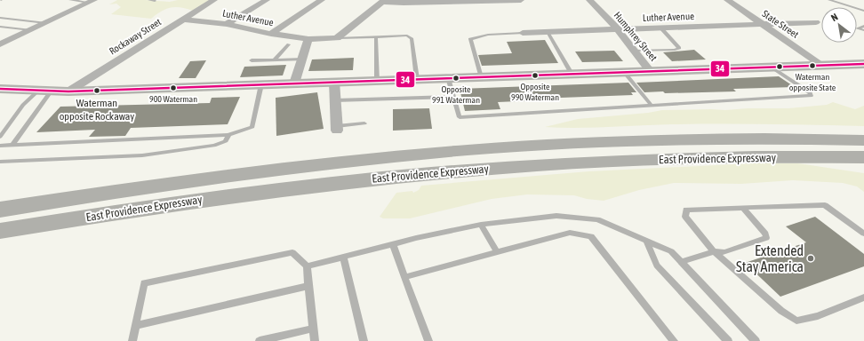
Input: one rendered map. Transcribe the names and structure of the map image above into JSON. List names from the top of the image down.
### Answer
{
  "streets": {
    "highway": ["East Providence Expressway"],
    "street": [
      "Luther Avenue",
      "State Street",
      "Rockaway Street",
      "Humphrey Street"
    ]
  },
  "crossings": [
    ["Luther Avenue", "State Street"],
    ["Luther Avenue", "Rockaway Street"],
    ["Luther Avenue", "Humphrey Street"]
  ],
  "places": [
    "Waterman opposite State",
    "Opposite 990 Waterman",
    "Opposite 991 Waterman",
    "900 Waterman",
    "Waterman opposite Rockaway",
    "Extended Stay America"
  ],
  "lines": ["transit line 34"],
  "north": "top left"
}
